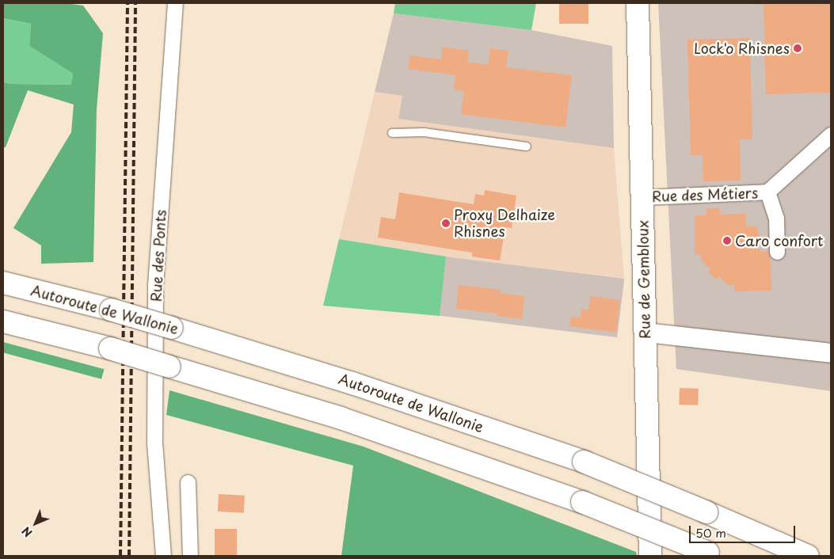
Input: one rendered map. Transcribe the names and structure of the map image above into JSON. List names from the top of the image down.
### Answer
{
  "streets": {
    "main road": ["Rue de Gembloux", "Autoroute de Wallonie"],
    "street": ["Rue des Métiers", "Rue des Ponts"]
  },
  "crossings": [
    ["Rue des Métiers", "Rue de Gembloux"]
  ],
  "places": ["Lock'o Rhisnes", "Proxy Delhaize Rhisnes", "Caro confort"],
  "scale_bar": "50 m",
  "north": "bottom left"
}
